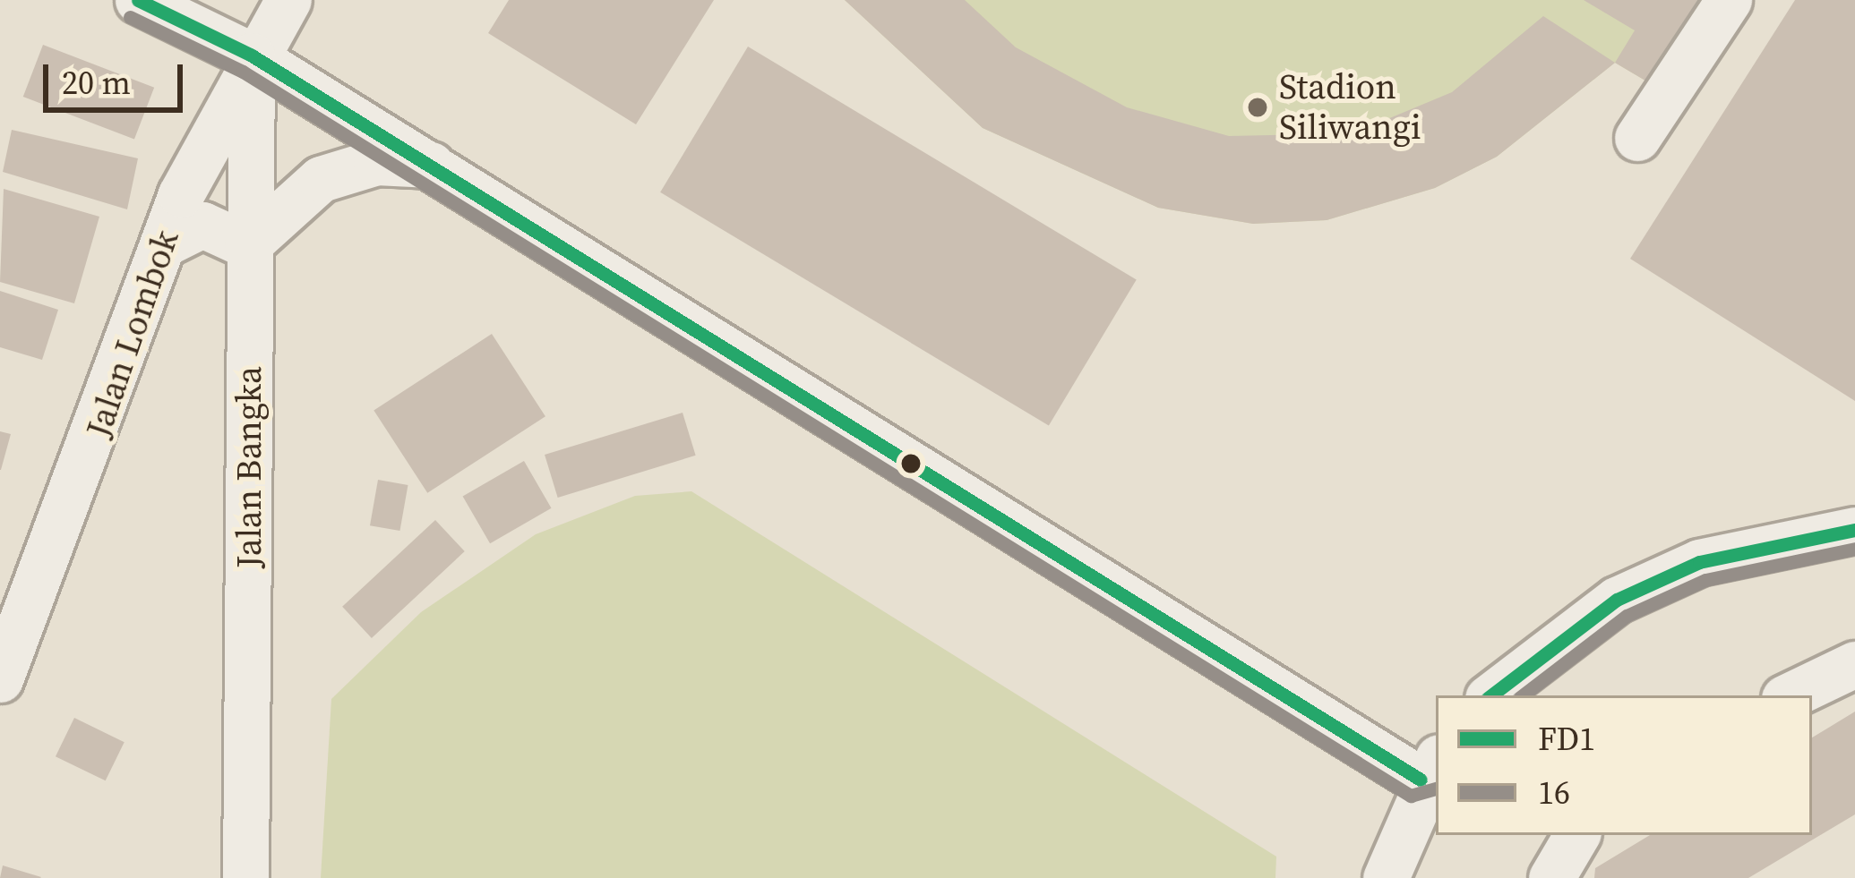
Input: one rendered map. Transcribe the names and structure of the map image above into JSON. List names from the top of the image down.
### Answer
{
  "streets": {
    "street": ["Jalan Lombok", "Jalan Bangka"]
  },
  "crossings": [
    ["Jalan Lombok", "Jalan Bangka"]
  ],
  "places": ["Stadion Siliwangi"],
  "lines": ["transit line FD1", "transit line 16"],
  "legend": ["FD1", "16"],
  "scale_bar": "20 m"
}
